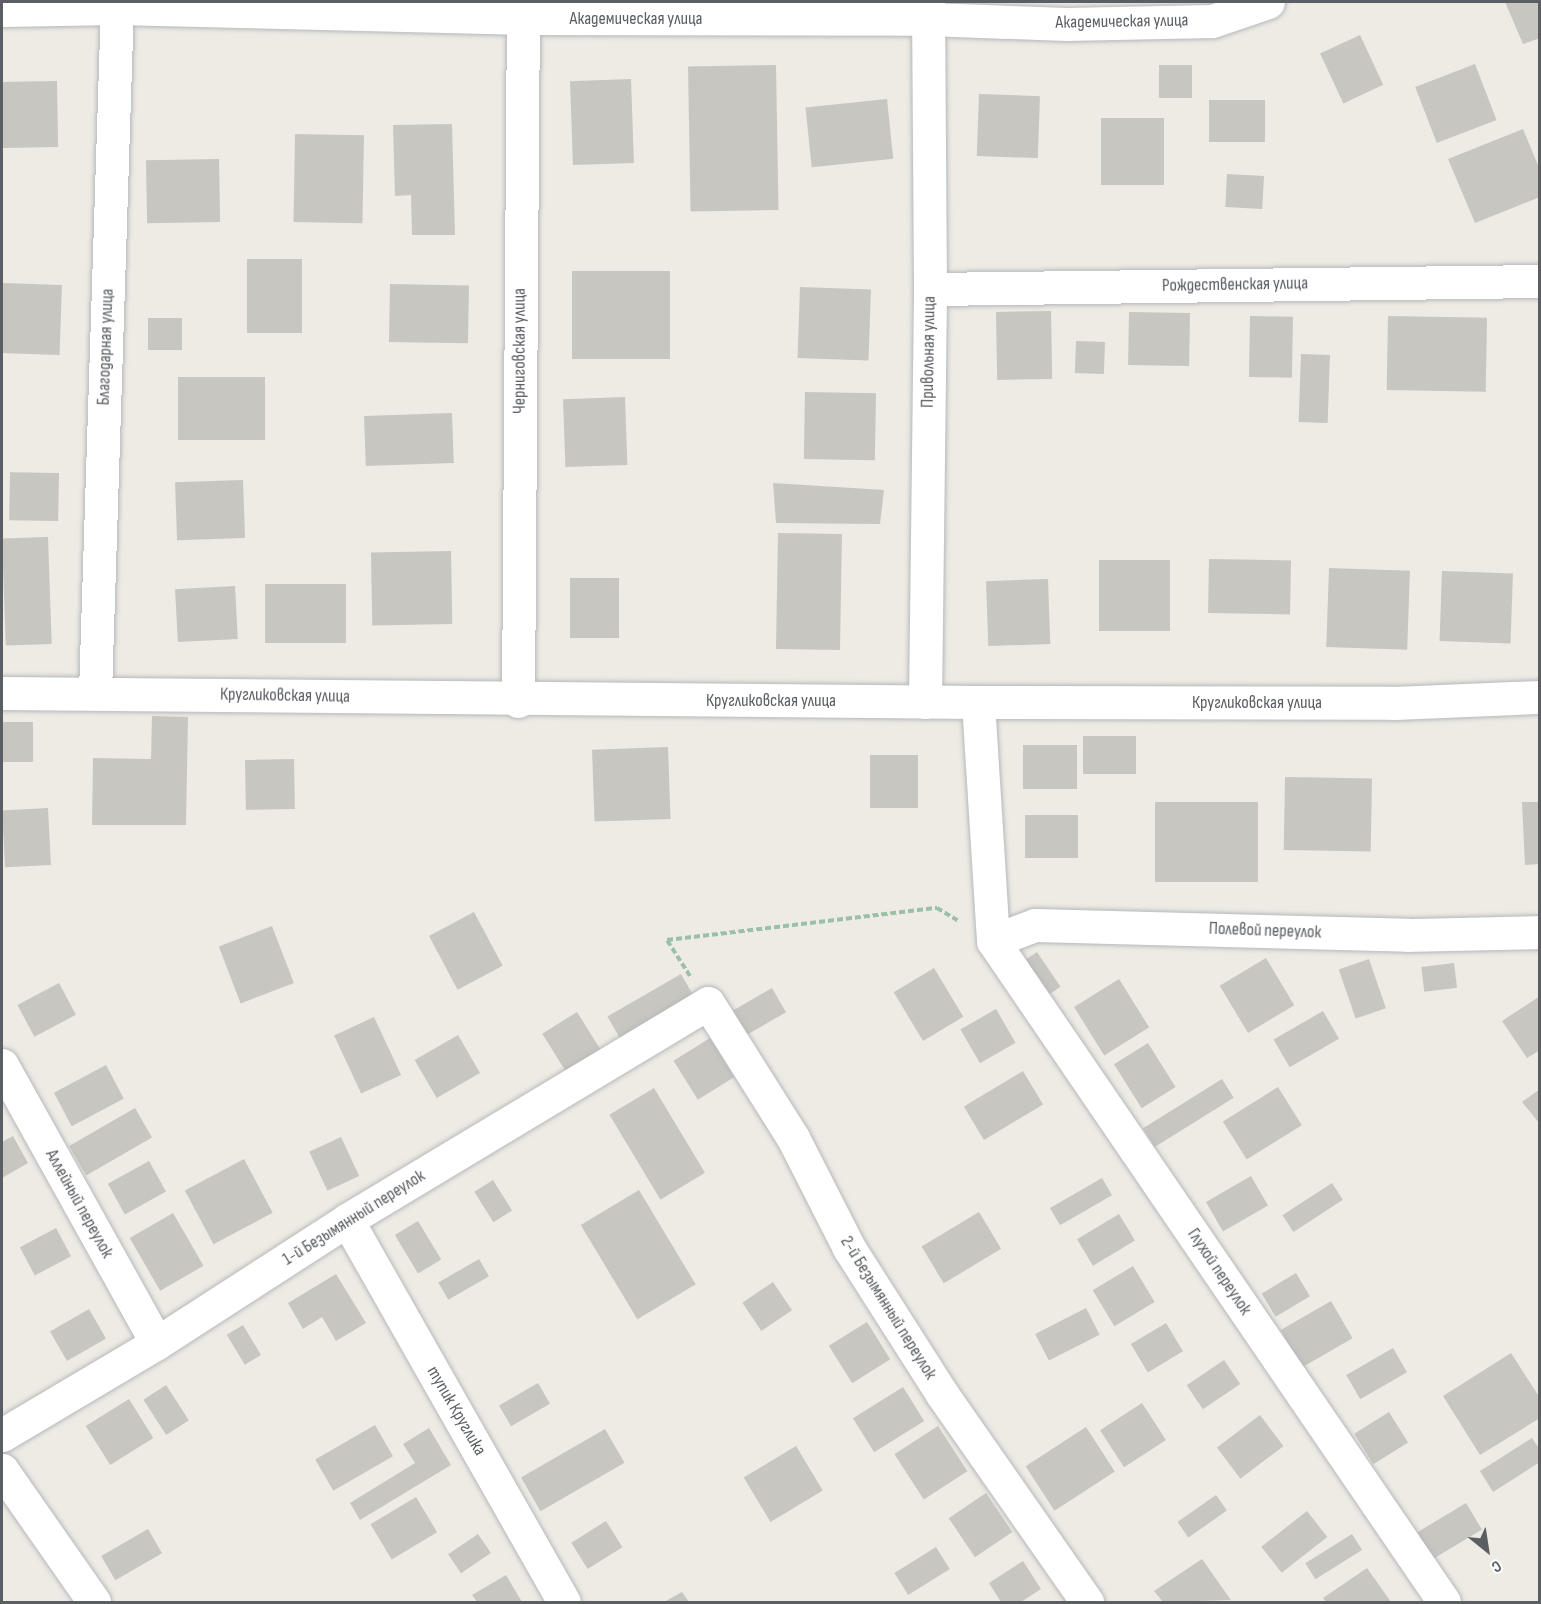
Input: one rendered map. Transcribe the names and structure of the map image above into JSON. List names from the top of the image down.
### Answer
{
  "streets": {
    "street": [
      "Академическая улица",
      "Рождественская улица",
      "Благодарная улица",
      "Черниговская улица",
      "Привольная улица",
      "Кругликовская улица",
      "Полевой переулок",
      "Аллейный переулок",
      "1-й Безымянный переулок",
      "Глухой переулок",
      "2-й Безымянный переулок",
      "тупик Круглика"
    ]
  },
  "crossings": [
    ["Академическая улица", "Благодарная улица"],
    ["Академическая улица", "Черниговская улица"],
    ["Академическая улица", "Привольная улица"],
    ["Рождественская улица", "Привольная улица"],
    ["Благодарная улица", "Кругликовская улица"],
    ["Черниговская улица", "Кругликовская улица"],
    ["Привольная улица", "Кругликовская улица"],
    ["Полевой переулок", "Глухой переулок"],
    ["Аллейный переулок", "1-й Безымянный переулок"],
    ["1-й Безымянный переулок", "2-й Безымянный переулок"],
    ["1-й Безымянный переулок", "тупик Круглика"]
  ],
  "north": "bottom right"
}
